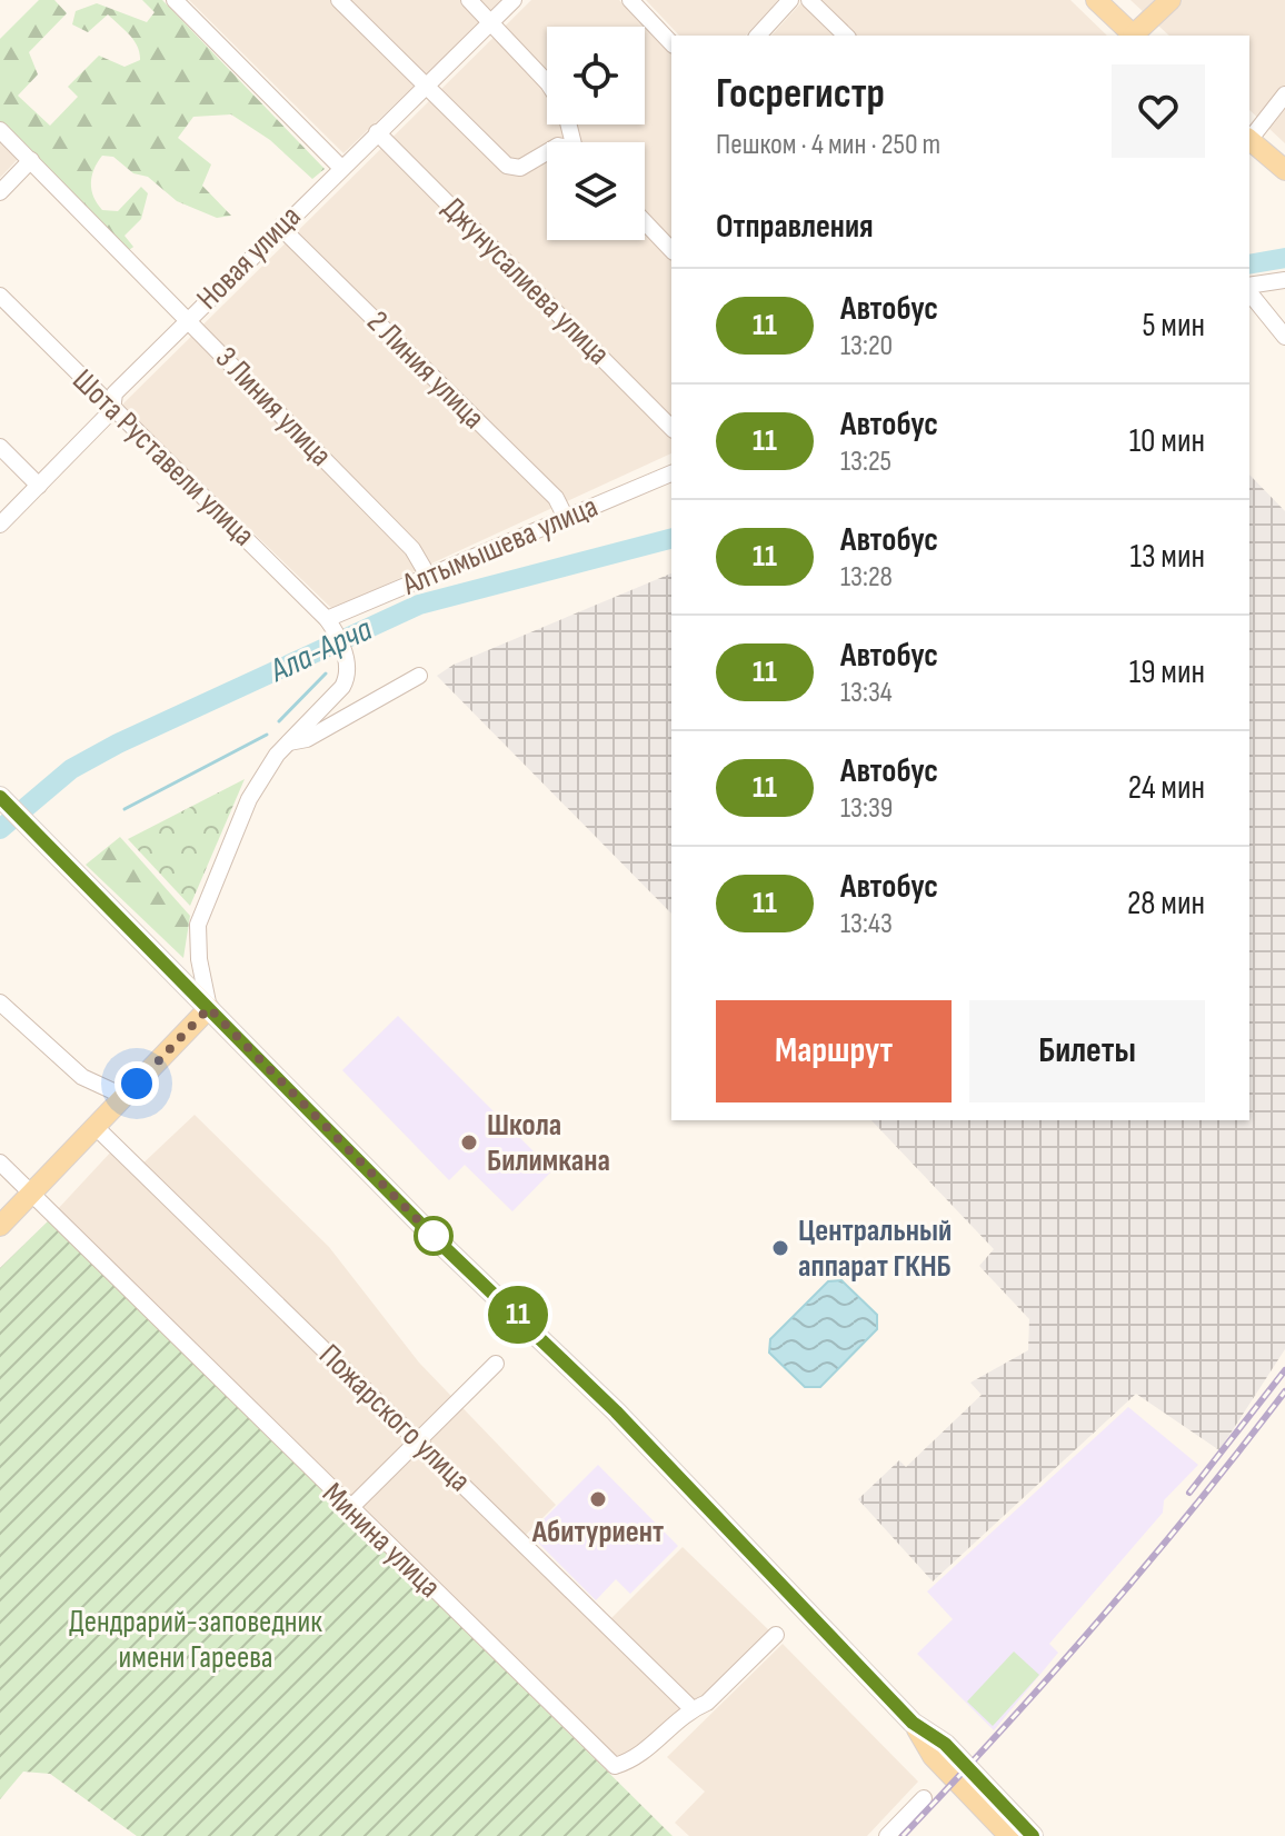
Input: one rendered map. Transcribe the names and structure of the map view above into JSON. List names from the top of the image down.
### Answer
{
  "streets": {
    "street": [
      "Новая улица",
      "Джунусалиева улица",
      "2 Линия улица",
      "3 Линия улица",
      "Шота Руставели улица",
      "Алтымышева улица",
      "Пожарского улица",
      "Минина улица"
    ]
  },
  "crossings": [
    ["Новая улица", "Джунусалиева улица"],
    ["Новая улица", "2 Линия улица"],
    ["Новая улица", "3 Линия улица"],
    ["Новая улица", "Шота Руставели улица"],
    ["2 Линия улица", "Алтымышева улица"],
    ["3 Линия улица", "Алтымышева улица"],
    ["Шота Руставели улица", "Алтымышева улица"],
    ["Пожарского улица", "Минина улица"]
  ],
  "water": ["Ала-Арча"],
  "parks": ["Дендрарий-заповедник имени Гареева"],
  "places": ["Школа Билимкана", "Центральный аппарат ГКНБ", "Абитуриент"],
  "lines": ["bus line 11"],
  "page": {
    "on_map": "11",
    "heading": [
      ["Госрегистр", "Пешком · 4 мин · 250 m"],
      "Отправления"
    ],
    "list": [
      {
        "mark": "11",
        "name": "Автобус",
        "note": "13:20",
        "value": "5 мин"
      },
      {
        "mark": "11",
        "name": "Автобус",
        "note": "13:25",
        "value": "10 мин"
      },
      {
        "mark": "11",
        "name": "Автобус",
        "note": "13:28",
        "value": "13 мин"
      },
      {
        "mark": "11",
        "name": "Автобус",
        "note": "13:34",
        "value": "19 мин"
      },
      {
        "mark": "11",
        "name": "Автобус",
        "note": "13:39",
        "value": "24 мин"
      },
      {
        "mark": "11",
        "name": "Автобус",
        "note": "13:43",
        "value": "28 мин"
      }
    ],
    "buttons": ["Маршрут", "Билеты"]
  }
}
